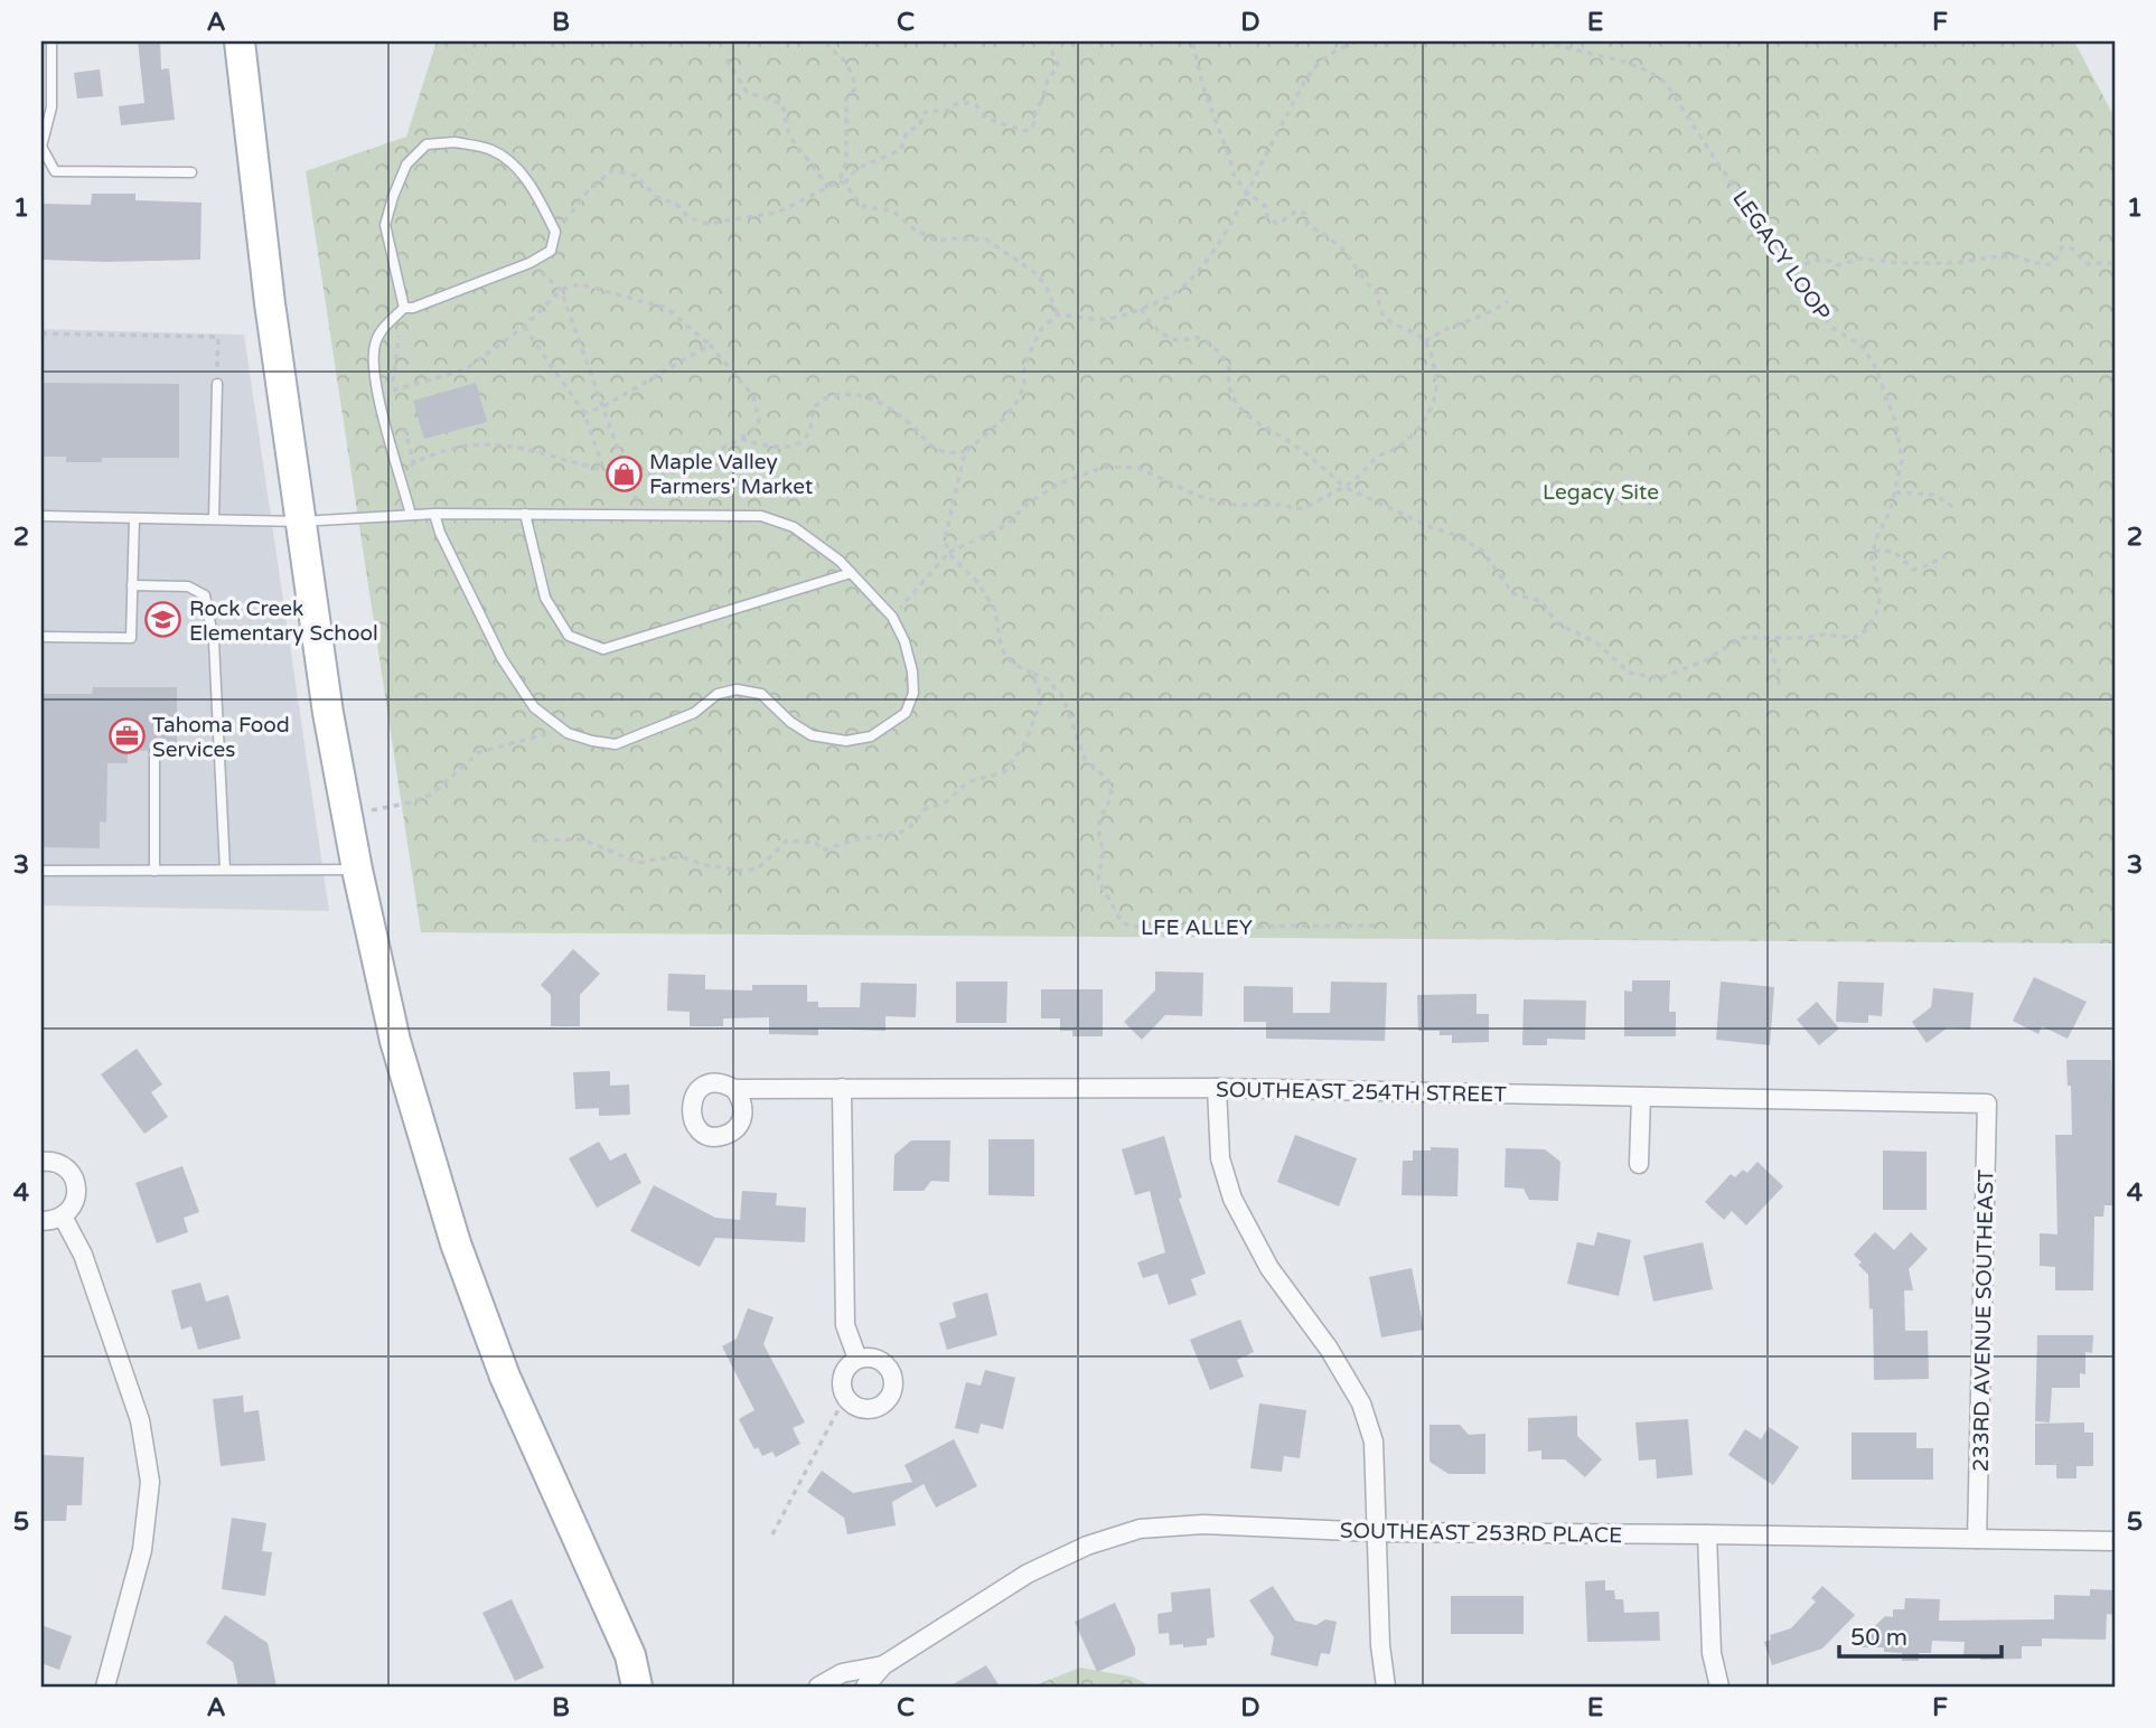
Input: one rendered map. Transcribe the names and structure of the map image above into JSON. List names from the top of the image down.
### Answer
{
  "streets": {
    "street": ["SOUTHEAST 254TH STREET", "233RD AVENUE SOUTHEAST", "SOUTHEAST 253RD PLACE"],
    "path": ["LEGACY LOOP", "LFE ALLEY"]
  },
  "crossings": [
    ["SOUTHEAST 254TH STREET", "233RD AVENUE SOUTHEAST"],
    ["233RD AVENUE SOUTHEAST", "SOUTHEAST 253RD PLACE"]
  ],
  "parks": ["Legacy Site"],
  "places": {
    "shop": ["Maple Valley Farmers' Market"],
    "school or university": ["Rock Creek Elementary School"],
    "office": ["Tahoma Food Services"]
  },
  "scale_bar": "50 m",
  "grid": {
    "columns": [
      "A",
      "B",
      "C",
      "D",
      "E",
      "F"
    ],
    "rows": [
      "1",
      "2",
      "3",
      "4",
      "5"
    ]
  }
}
